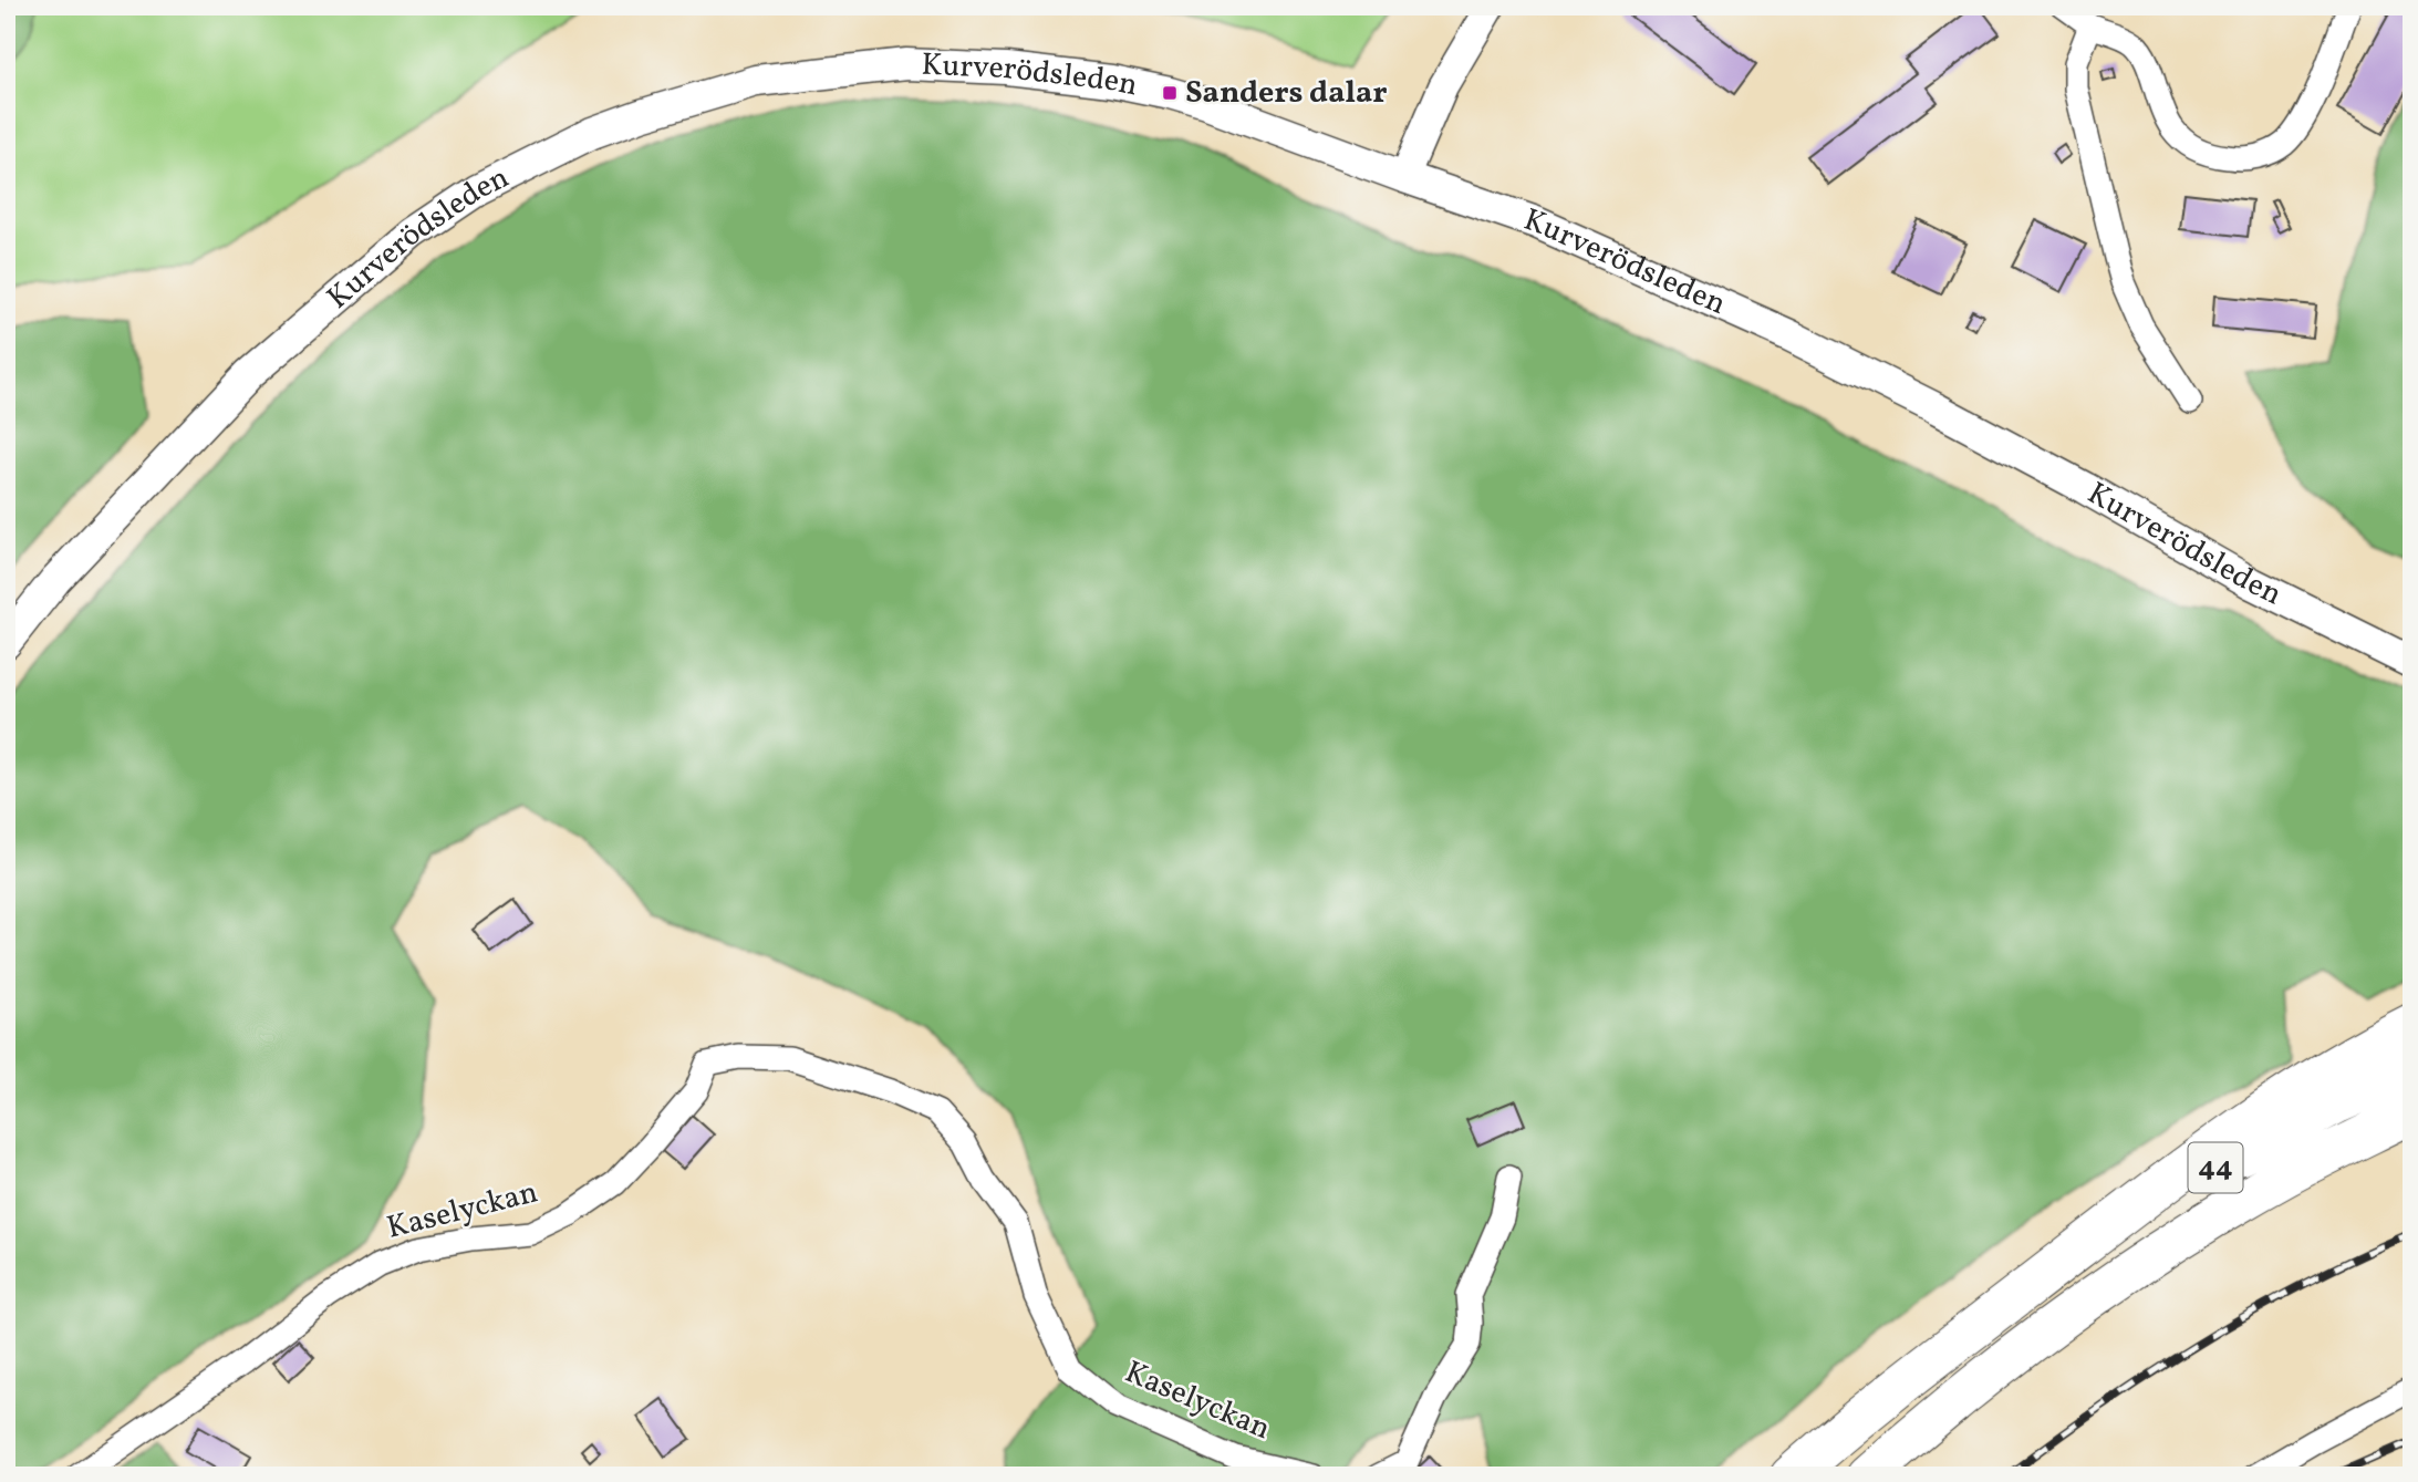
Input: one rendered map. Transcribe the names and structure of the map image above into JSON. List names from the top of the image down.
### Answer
{
  "streets": {
    "highway": ["44"],
    "main road": ["Kurverödsleden"],
    "street": ["Kaselyckan"]
  },
  "places": {
    "transit": ["Sanders dalar"]
  }
}
